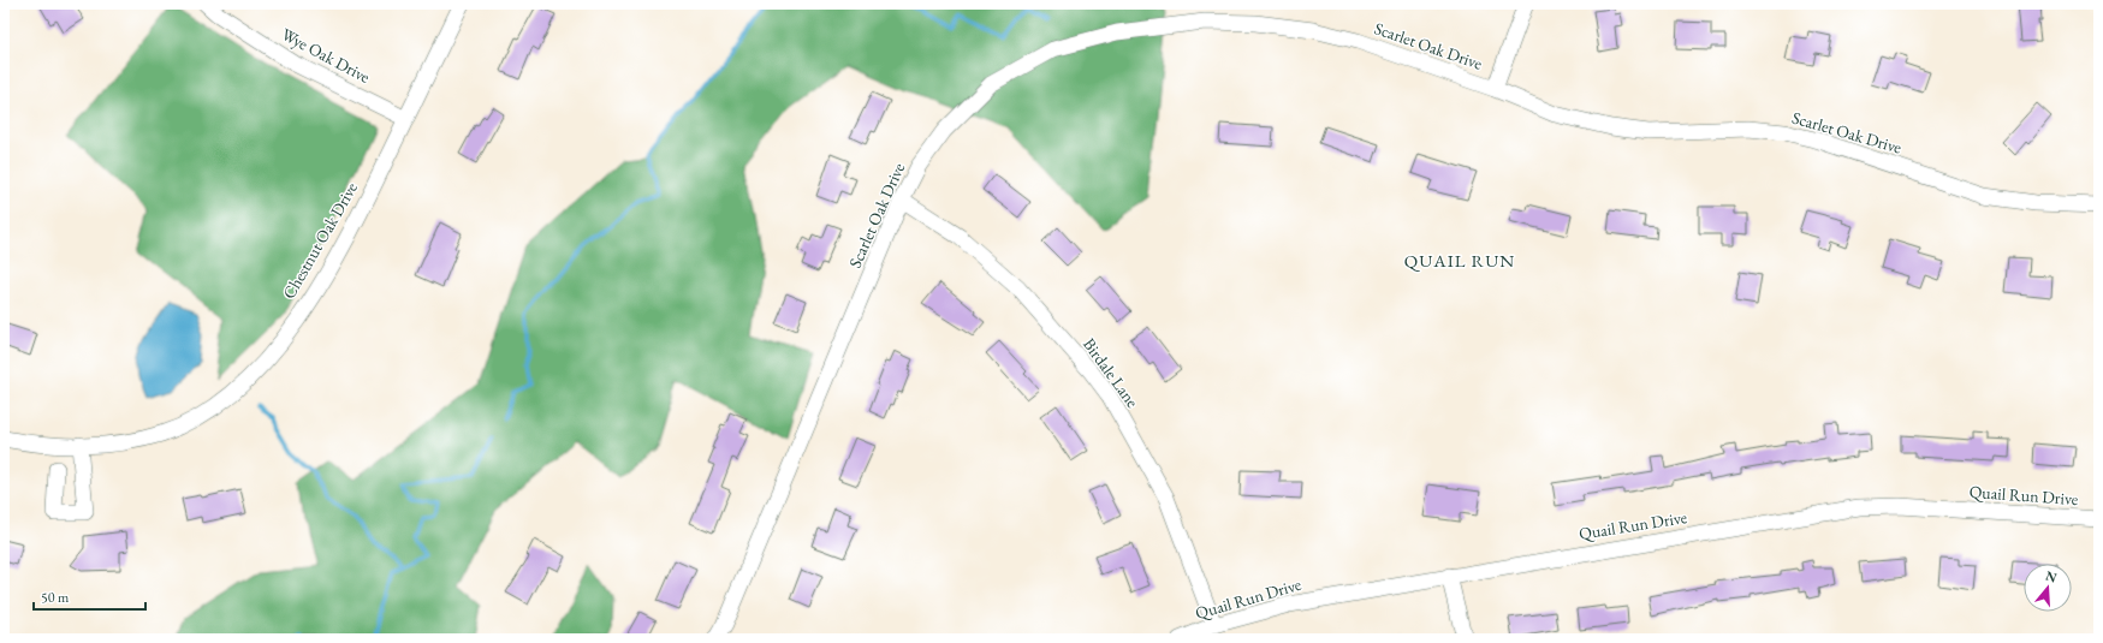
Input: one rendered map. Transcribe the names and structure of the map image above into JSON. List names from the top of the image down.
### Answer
{
  "streets": {
    "street": [
      "Scarlet Oak Drive",
      "Wye Oak Drive",
      "Chestnut Oak Drive",
      "Birdale Lane",
      "Quail Run Drive"
    ]
  },
  "crossings": [
    ["Scarlet Oak Drive", "Birdale Lane"],
    ["Wye Oak Drive", "Chestnut Oak Drive"],
    ["Birdale Lane", "Quail Run Drive"]
  ],
  "districts": ["QUAIL RUN"],
  "scale_bar": "50 m",
  "north": "top"
}
